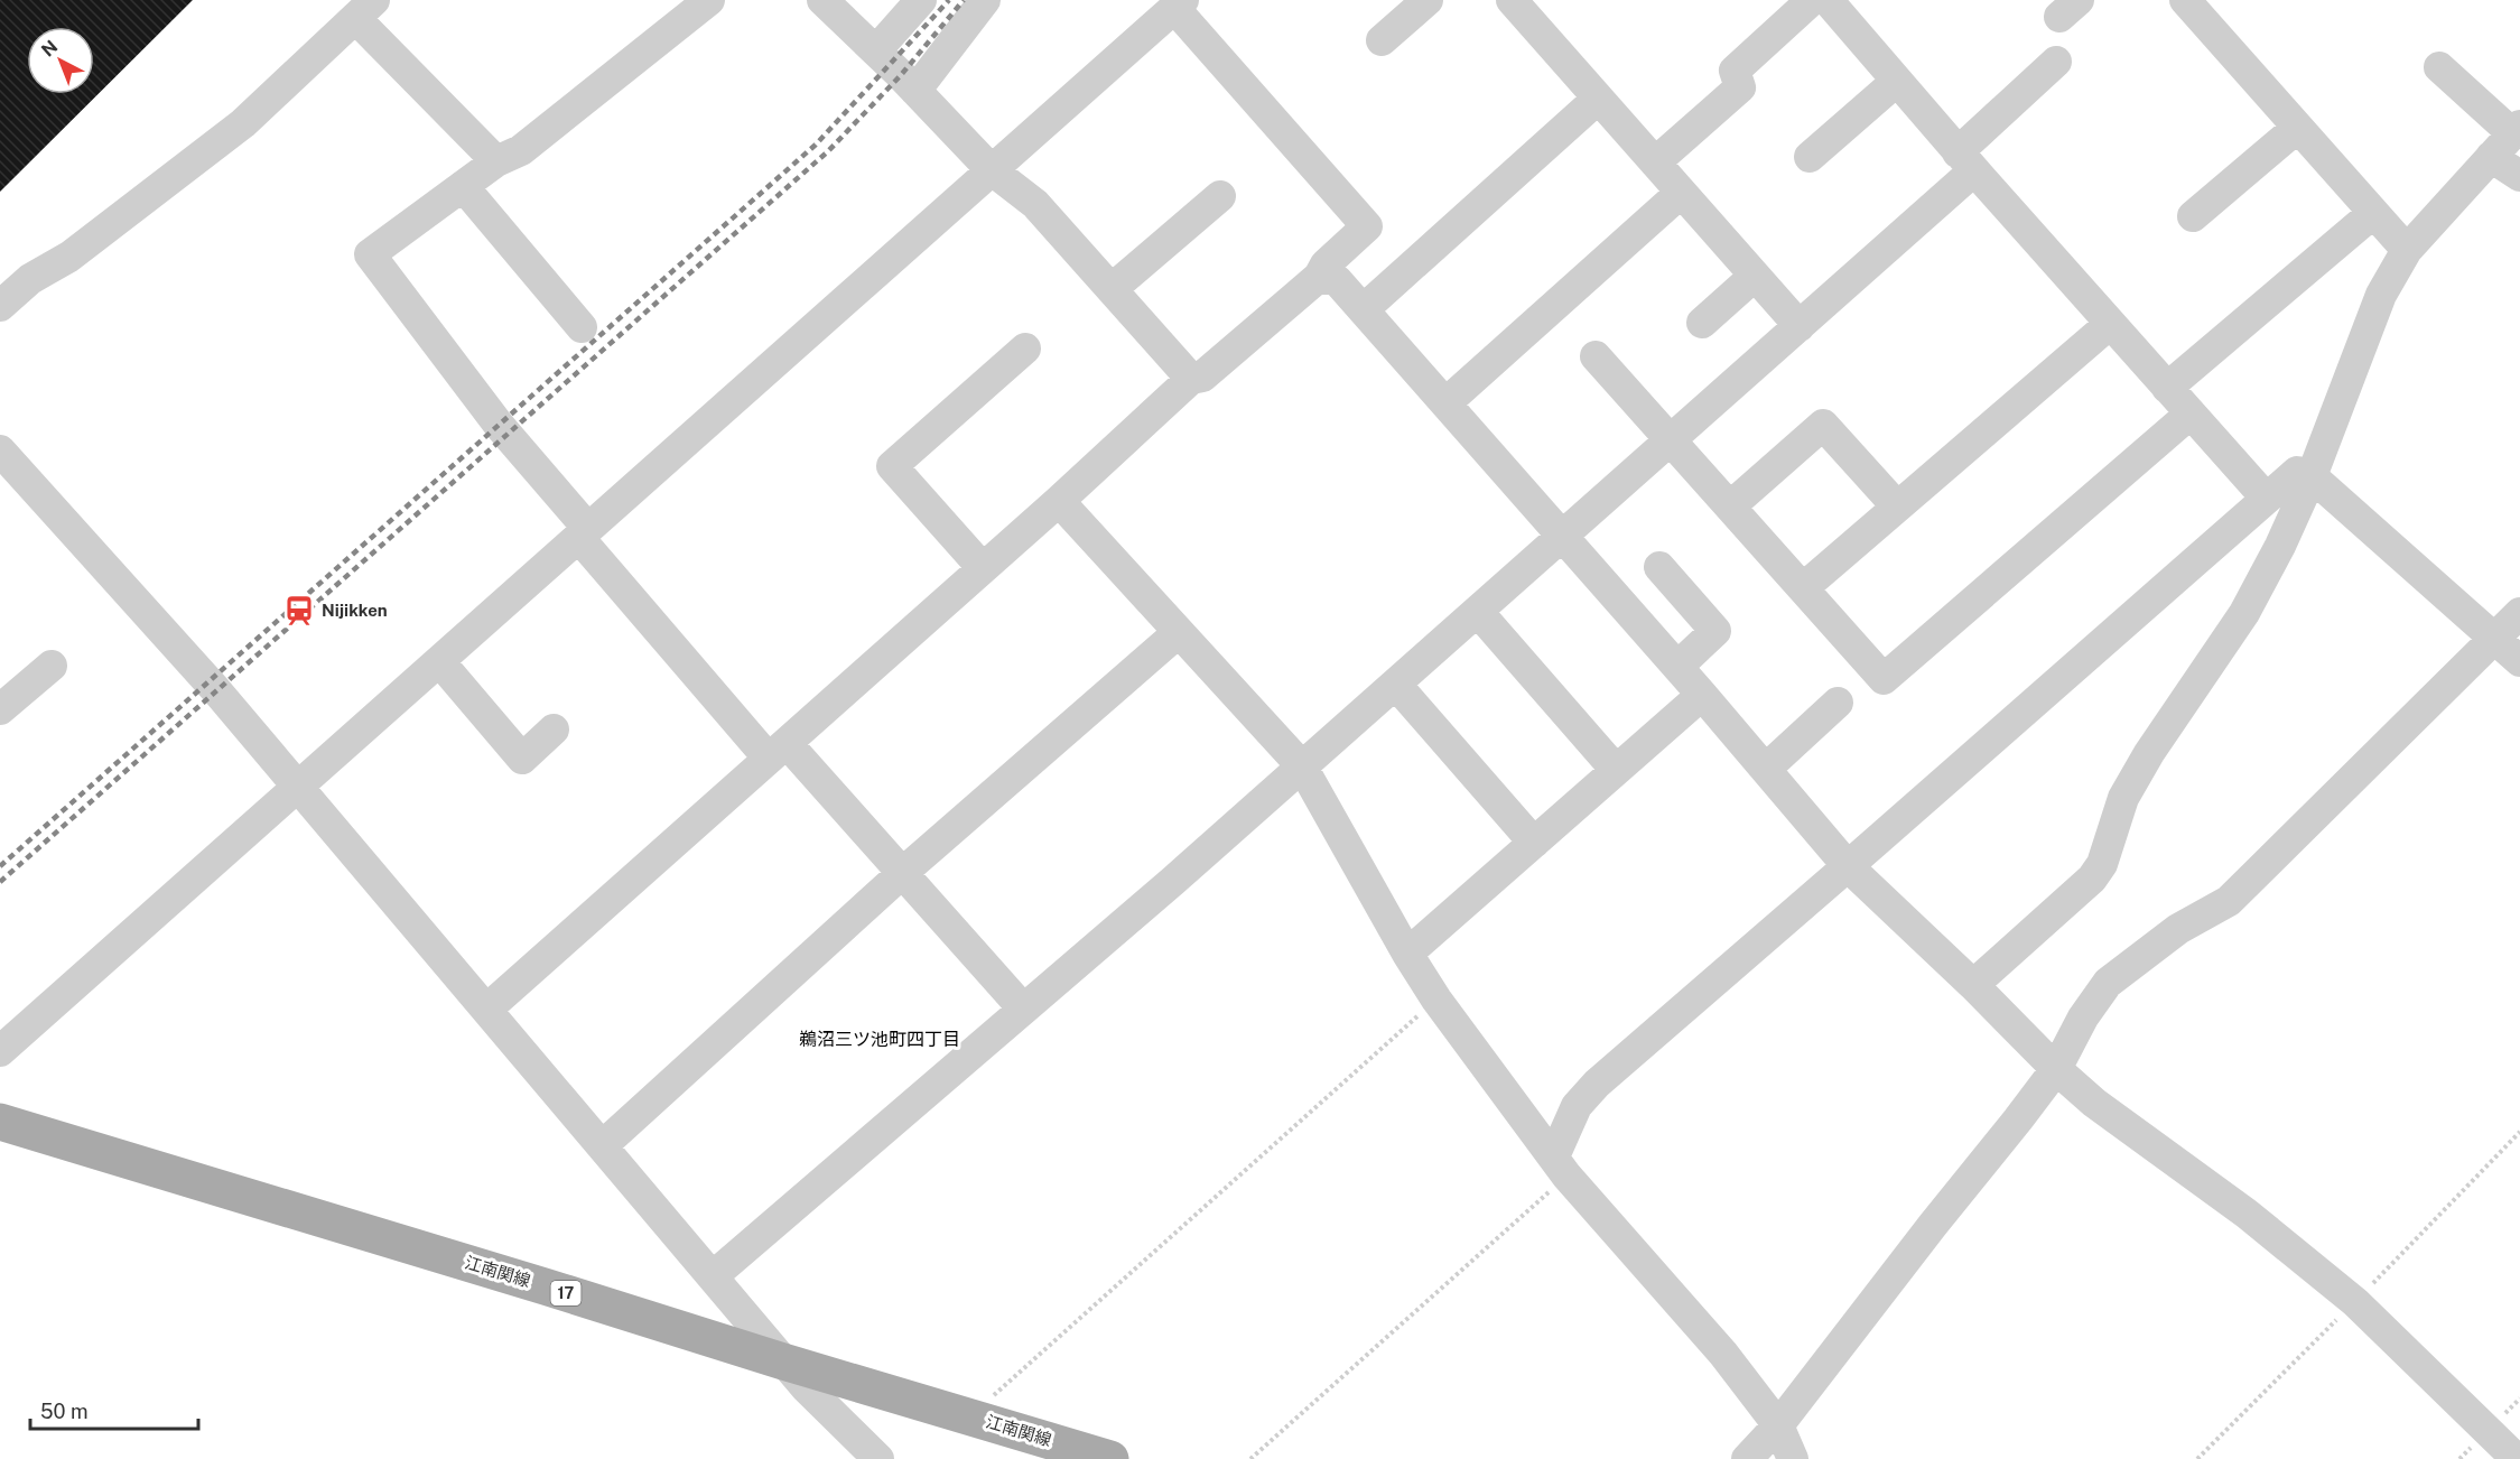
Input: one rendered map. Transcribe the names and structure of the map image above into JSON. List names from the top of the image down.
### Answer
{
  "streets": {
    "main road": ["江南関線", "17"]
  },
  "districts": ["鵜沼三ツ池町四丁目"],
  "places": {
    "station": ["Nijikken"]
  },
  "scale_bar": "50 m",
  "north": "top left"
}
